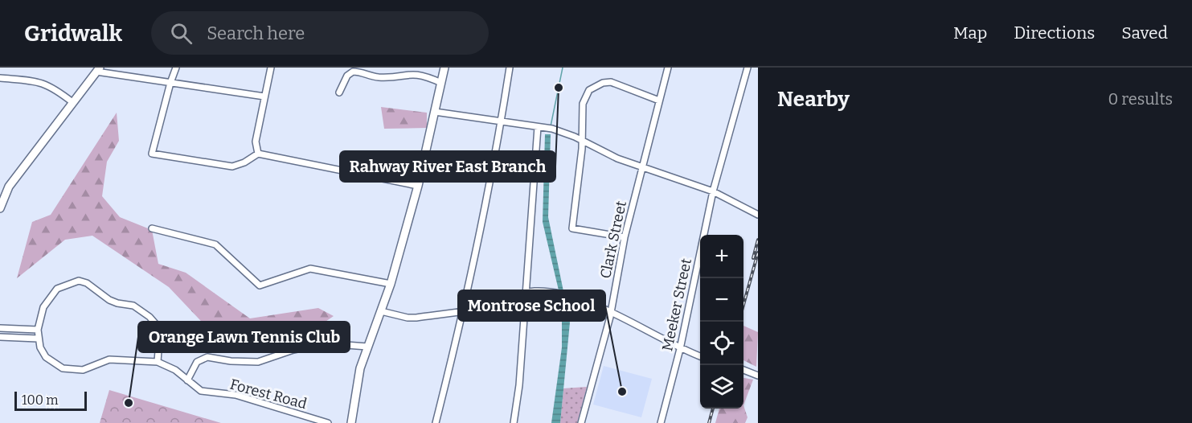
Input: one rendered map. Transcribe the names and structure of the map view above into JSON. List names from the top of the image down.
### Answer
{
  "streets": {
    "street": ["Clark Street", "Meeker Street", "Forest Road"]
  },
  "places": ["Rahway River East Branch", "Montrose School", "Orange Lawn Tennis Club"],
  "scale_bar": "100 m",
  "page": {
    "header": "Gridwalk",
    "search": "Search here",
    "nav": ["Map", "Directions", "Saved"],
    "heading": ["Nearby", "0 results"],
    "map_buttons": ["+", "−"],
    "scale": "100 m"
  }
}
